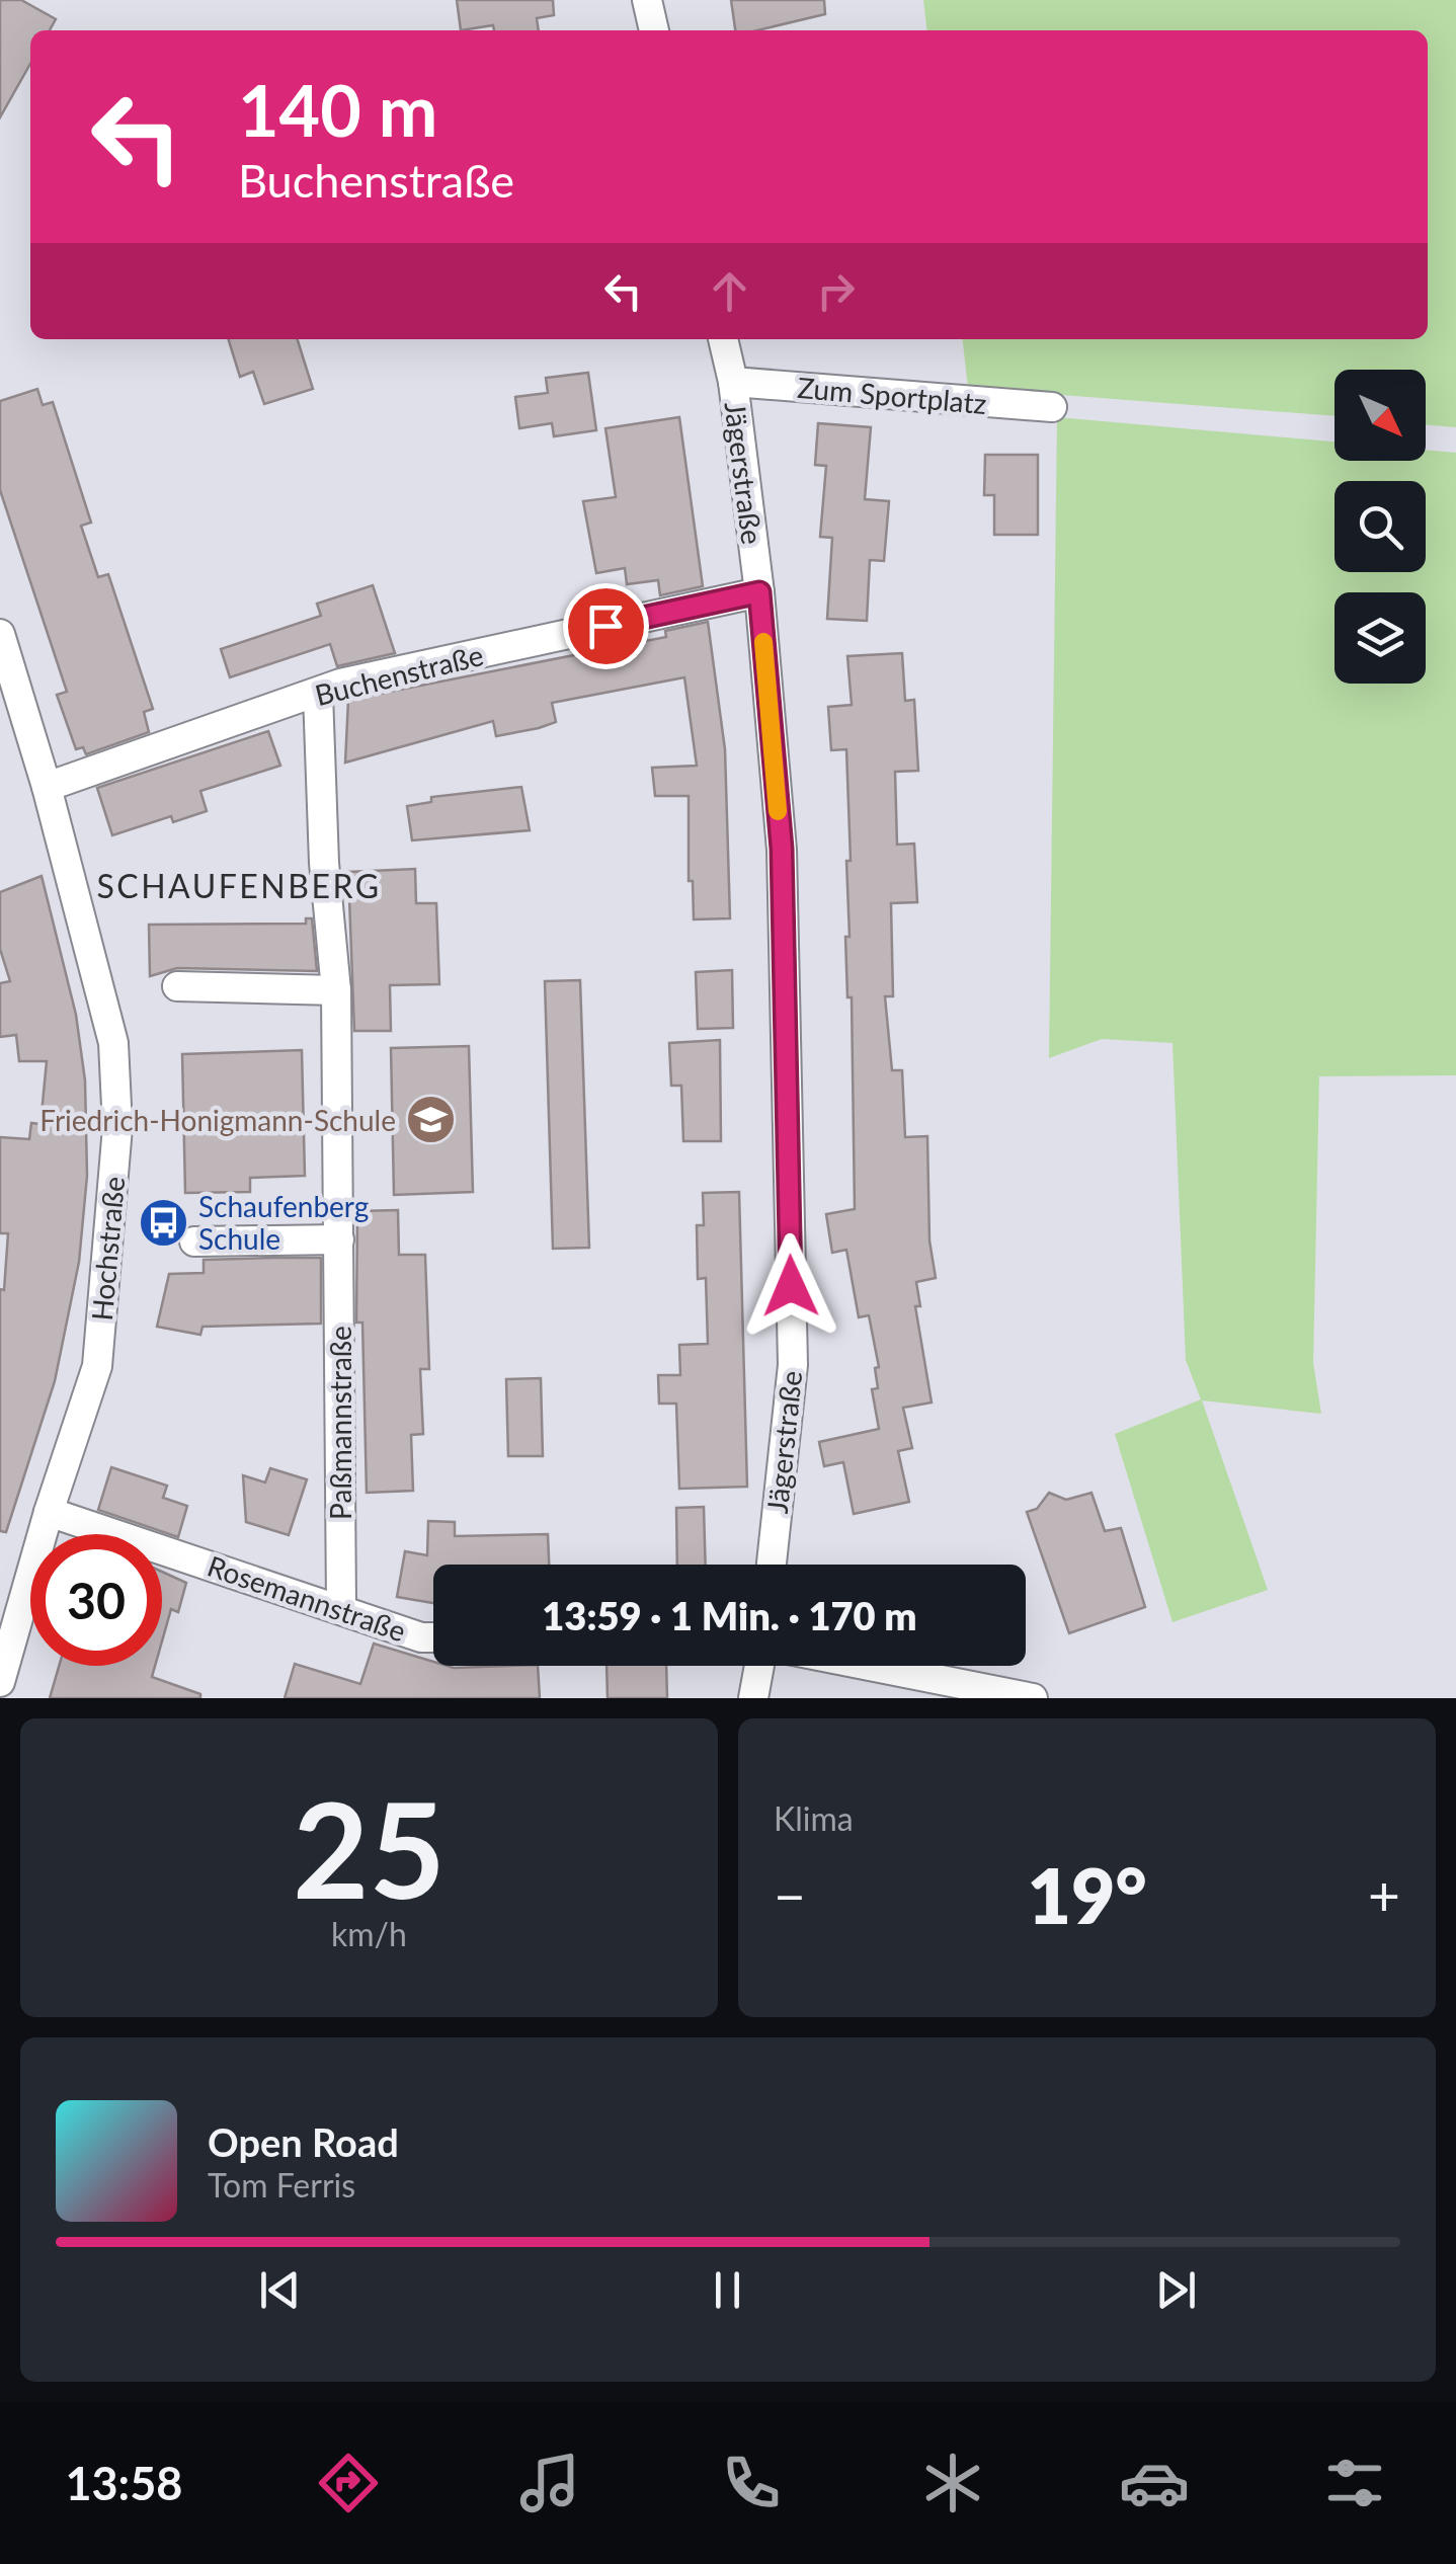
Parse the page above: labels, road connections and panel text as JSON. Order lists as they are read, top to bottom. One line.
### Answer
{"streets":{"street":["Zum Sportplatz","Jägerstraße","Buchenstraße","Hochstraße","Paßmannstraße","Rosemannstraße"]},"crossings":[["Zum Sportplatz","Jägerstraße"],["Jägerstraße","Buchenstraße"],["Buchenstraße","Hochstraße"],["Buchenstraße","Paßmannstraße"],["Hochstraße","Rosemannstraße"],["Paßmannstraße","Rosemannstraße"]],"districts":["SCHAUFENBERG"],"places":{"school or university":["Friedrich-Honigmann-Schule"],"bus stop":["Schaufenberg Schule"]},"north":"bottom right","page":{"turn":["140 m","Buchenstraße"],"limit":"30","trip":"13:59 · 1 Min. · 170 m","tile":[["25","km/h"],"Klima"],"heat":["−","19°","+"],"song":["Open Road","Tom Ferris"],"tabs":"13:58"}}
